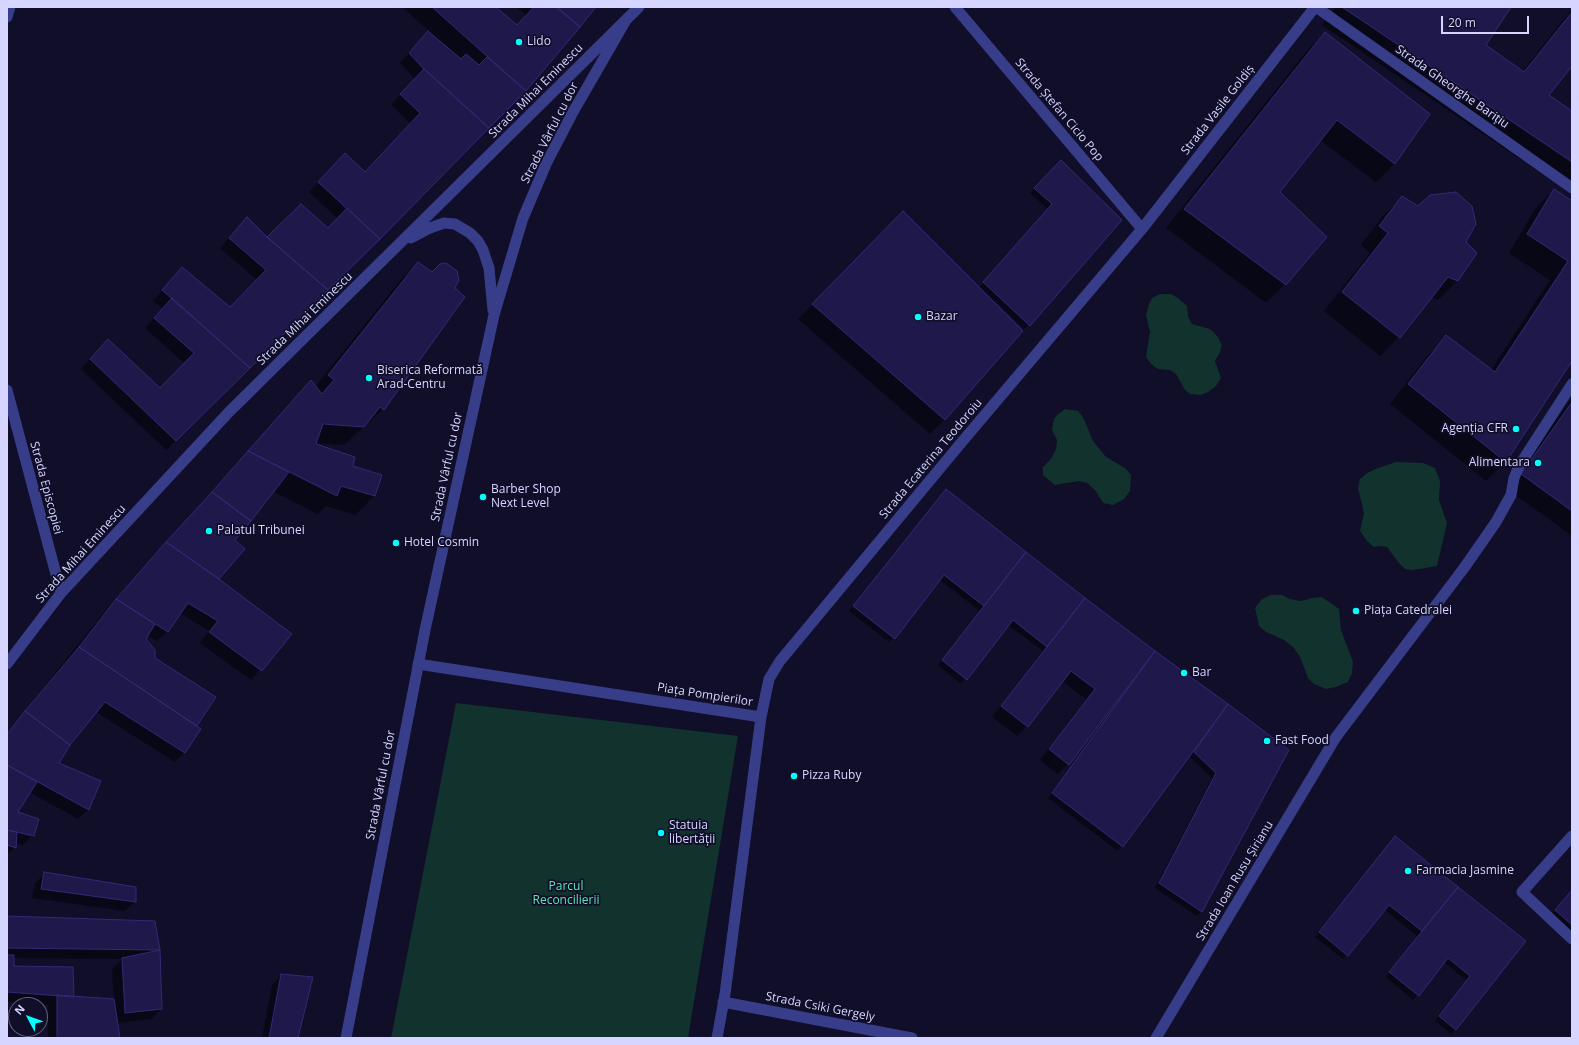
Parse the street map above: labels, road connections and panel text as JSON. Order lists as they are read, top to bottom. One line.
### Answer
{"streets":{"street":["Strada Gheorghe Barițiu","Strada Mihai Eminescu","Strada Ștefan Cicio Pop","Strada Vasile Goldiș","Strada Vârful cu dor","Strada Ecaterina Teodoroiu","Strada Episcopiei","Piața Pompierilor","Strada Ioan Rusu Șirianu","Strada Csiki Gergely"]},"crossings":[["Strada Gheorghe Barițiu","Strada Vasile Goldiș"],["Strada Mihai Eminescu","Strada Vârful cu dor"],["Strada Mihai Eminescu","Strada Episcopiei"],["Strada Ștefan Cicio Pop","Strada Vasile Goldiș"],["Strada Ștefan Cicio Pop","Strada Ecaterina Teodoroiu"],["Strada Vasile Goldiș","Strada Ecaterina Teodoroiu"],["Strada Vârful cu dor","Piața Pompierilor"],["Strada Ecaterina Teodoroiu","Piața Pompierilor"],["Piața Pompierilor","Strada Csiki Gergely"]],"parks":["Parcul Reconcilierii"],"places":["Lido","Bazar","Biserica Reformată Arad-Centru","Agenția CFR","Alimentara","Barber Shop Next Level","Palatul Tribunei","Hotel Cosmin","Piața Catedralei","Bar","Fast Food","Pizza Ruby","Statuia libertății","Farmacia Jasmine"],"scale_bar":"20 m","north":"top left"}
